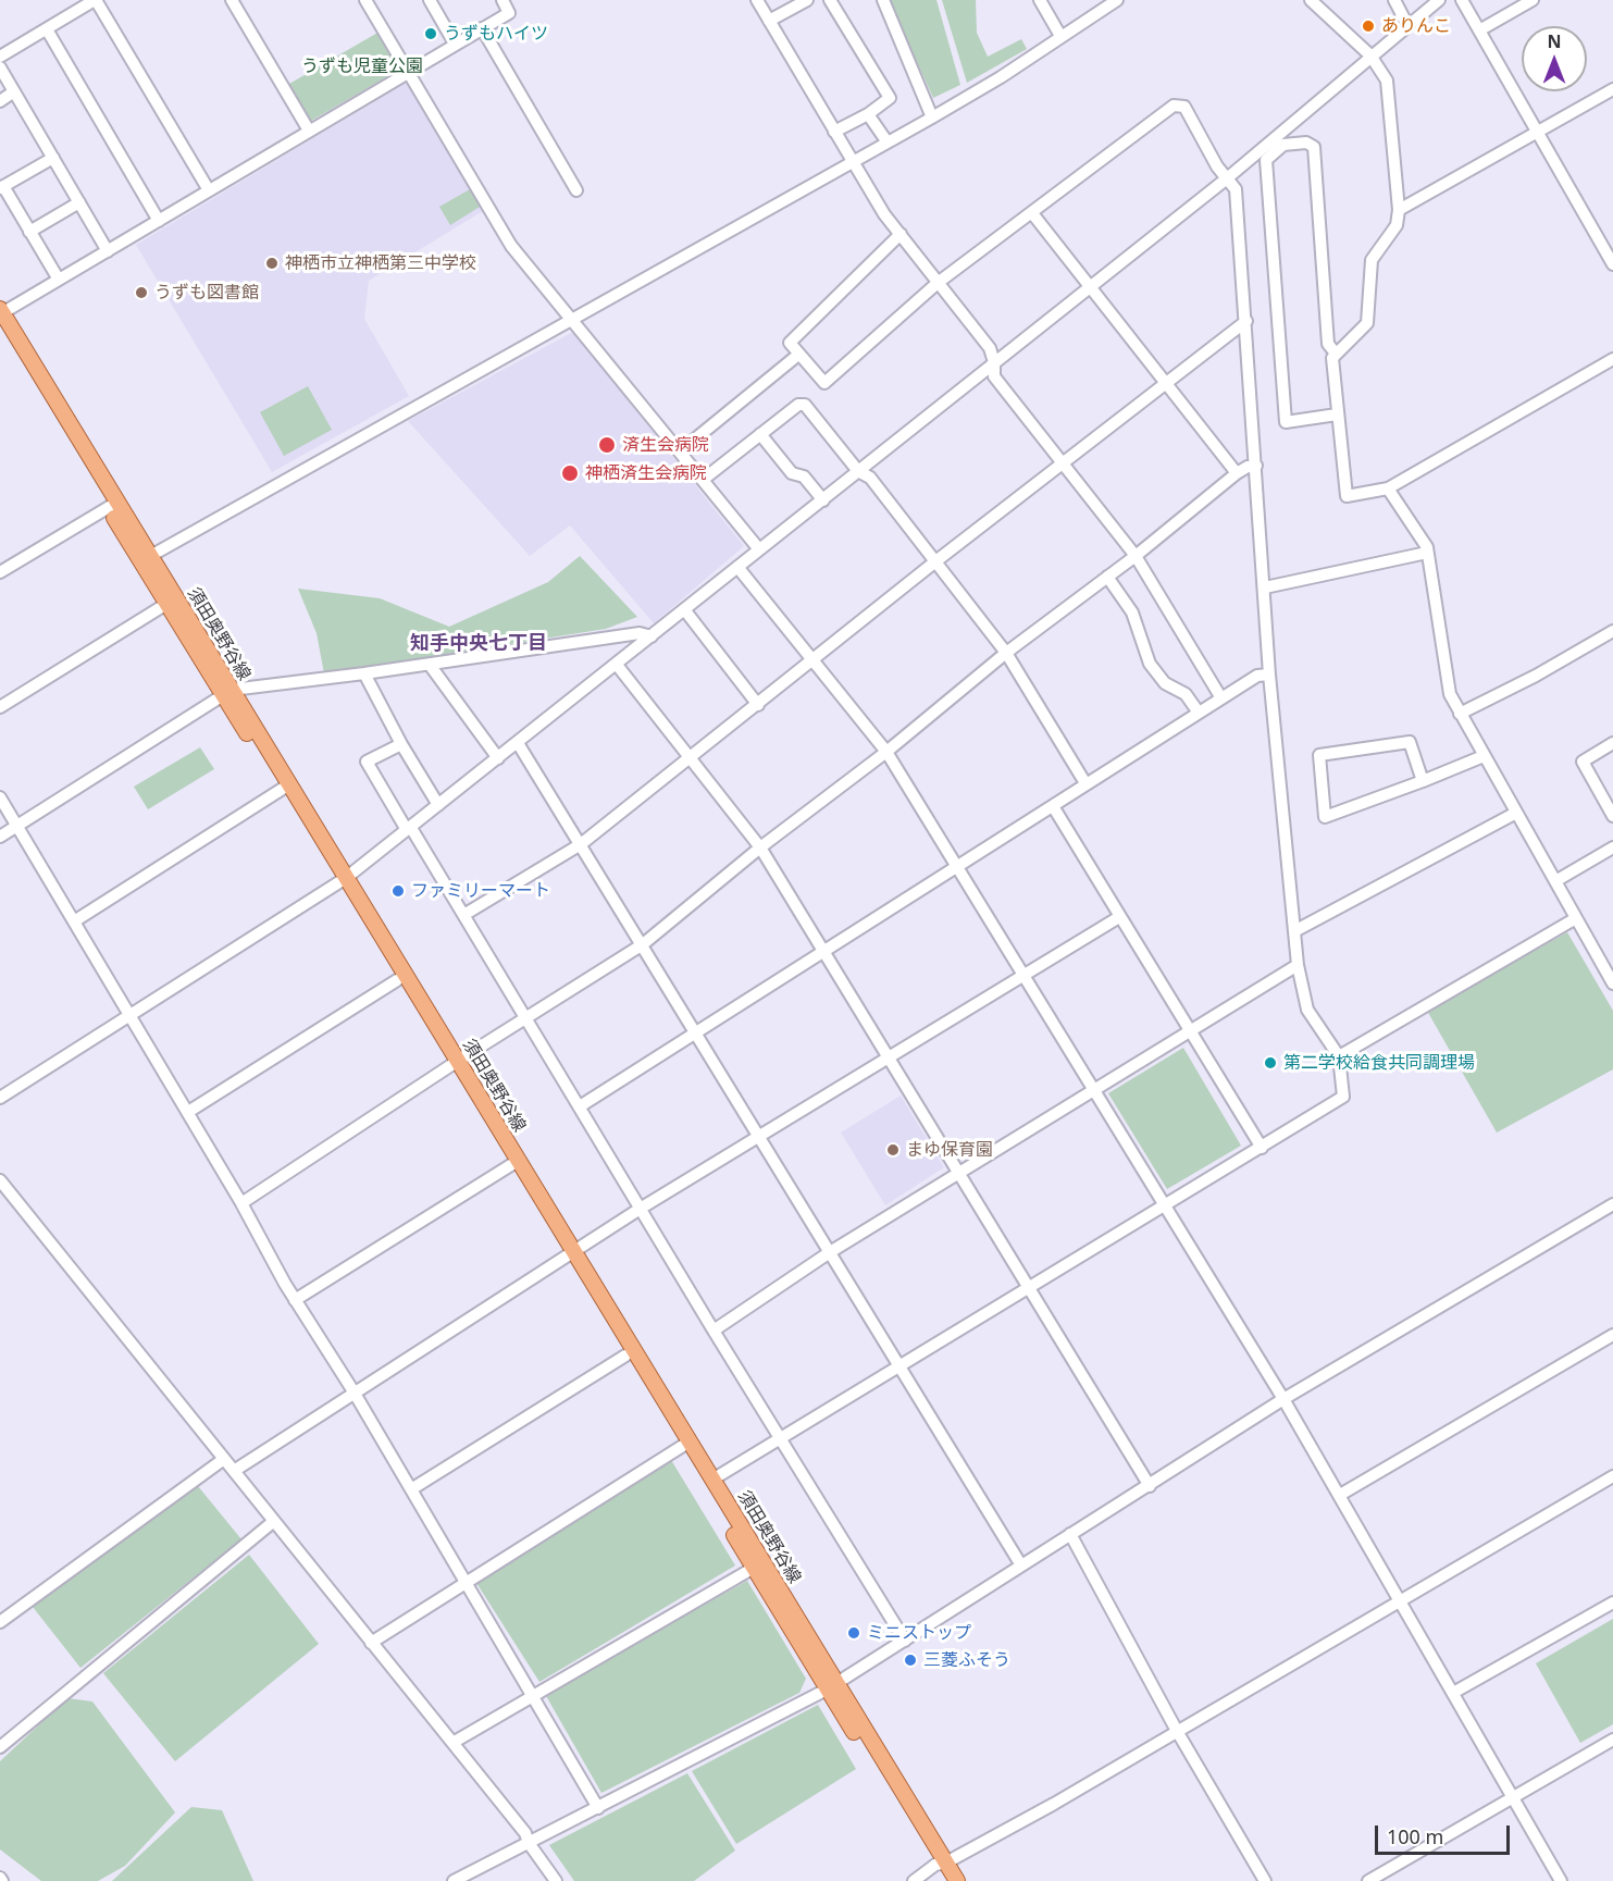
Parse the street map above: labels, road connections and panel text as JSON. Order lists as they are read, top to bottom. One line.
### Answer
{"streets":{"main road":["須田奥野谷線"]},"districts":["知手中央七丁目"],"parks":["うずも児童公園"],"places":["ありんこ","うずもハイツ","神栖市立神栖第三中学校","うずも図書館","済生会病院","神栖済生会病院","ファミリーマート","第二学校給食共同調理場","まゆ保育園","ミニストップ","三菱ふそう"],"scale_bar":"100 m","north":"top"}
